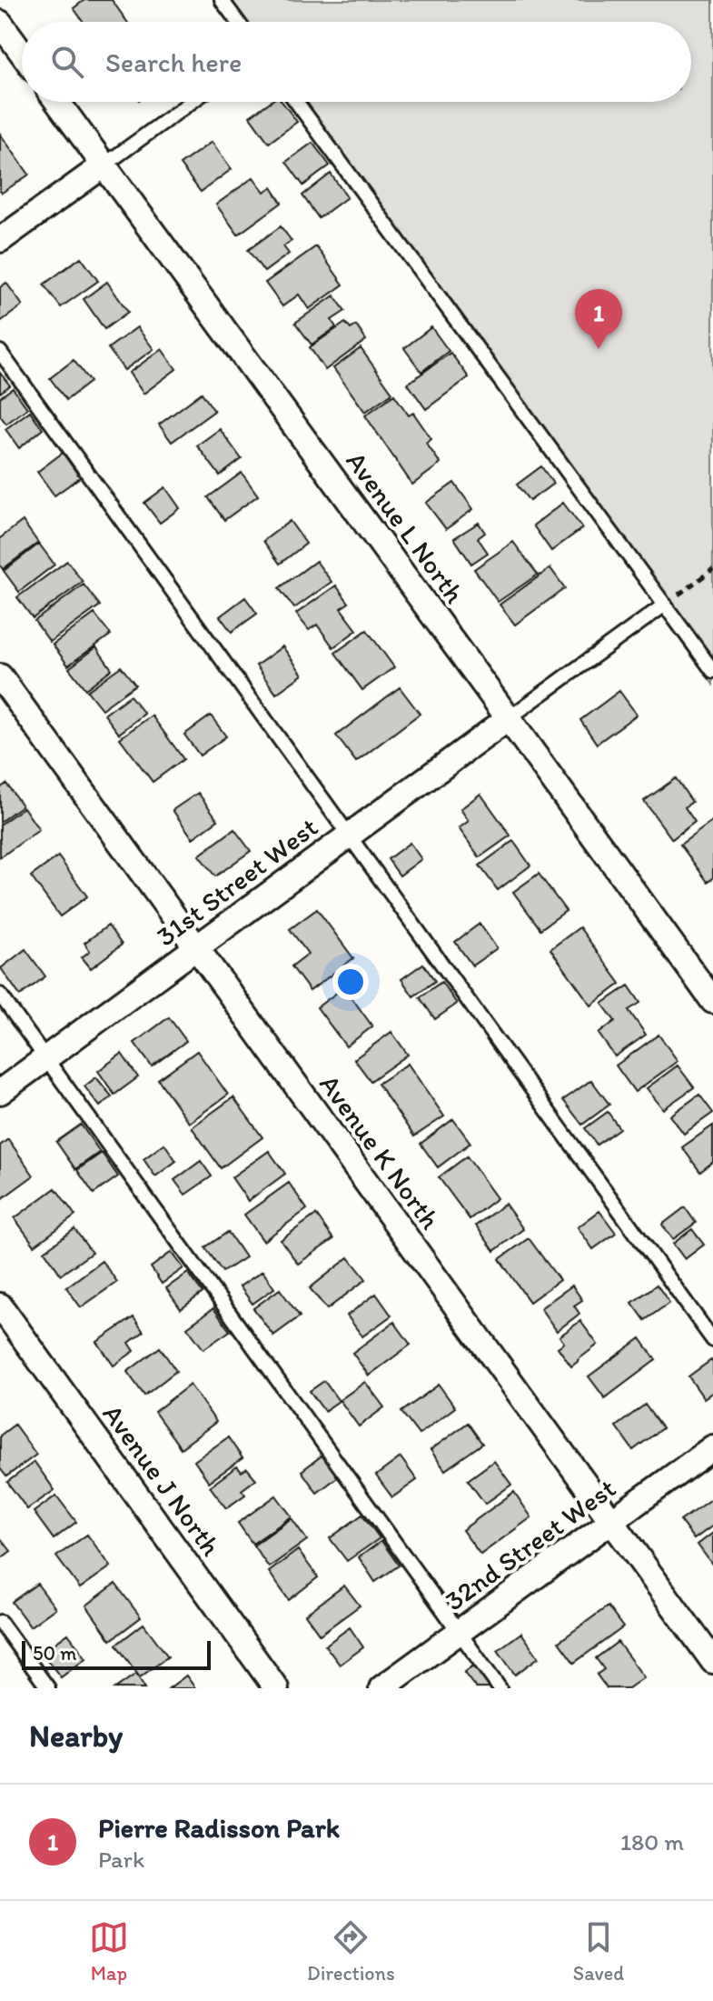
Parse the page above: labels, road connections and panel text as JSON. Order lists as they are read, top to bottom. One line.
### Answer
{"streets":{"street":["Avenue L North","31st Street West","Avenue K North","Avenue J North","32nd Street West"]},"crossings":[["Avenue L North","31st Street West"],["31st Street West","Avenue K North"],["Avenue K North","32nd Street West"]],"scale_bar":"50 m","page":{"search":"Search here","pins":"1","scale":"50 m","heading":"Nearby","list":[{"mark":"1","name":"Pierre Radisson Park","note":"Park","value":"180 m"}],"nav":["Map","Directions","Saved"]}}
